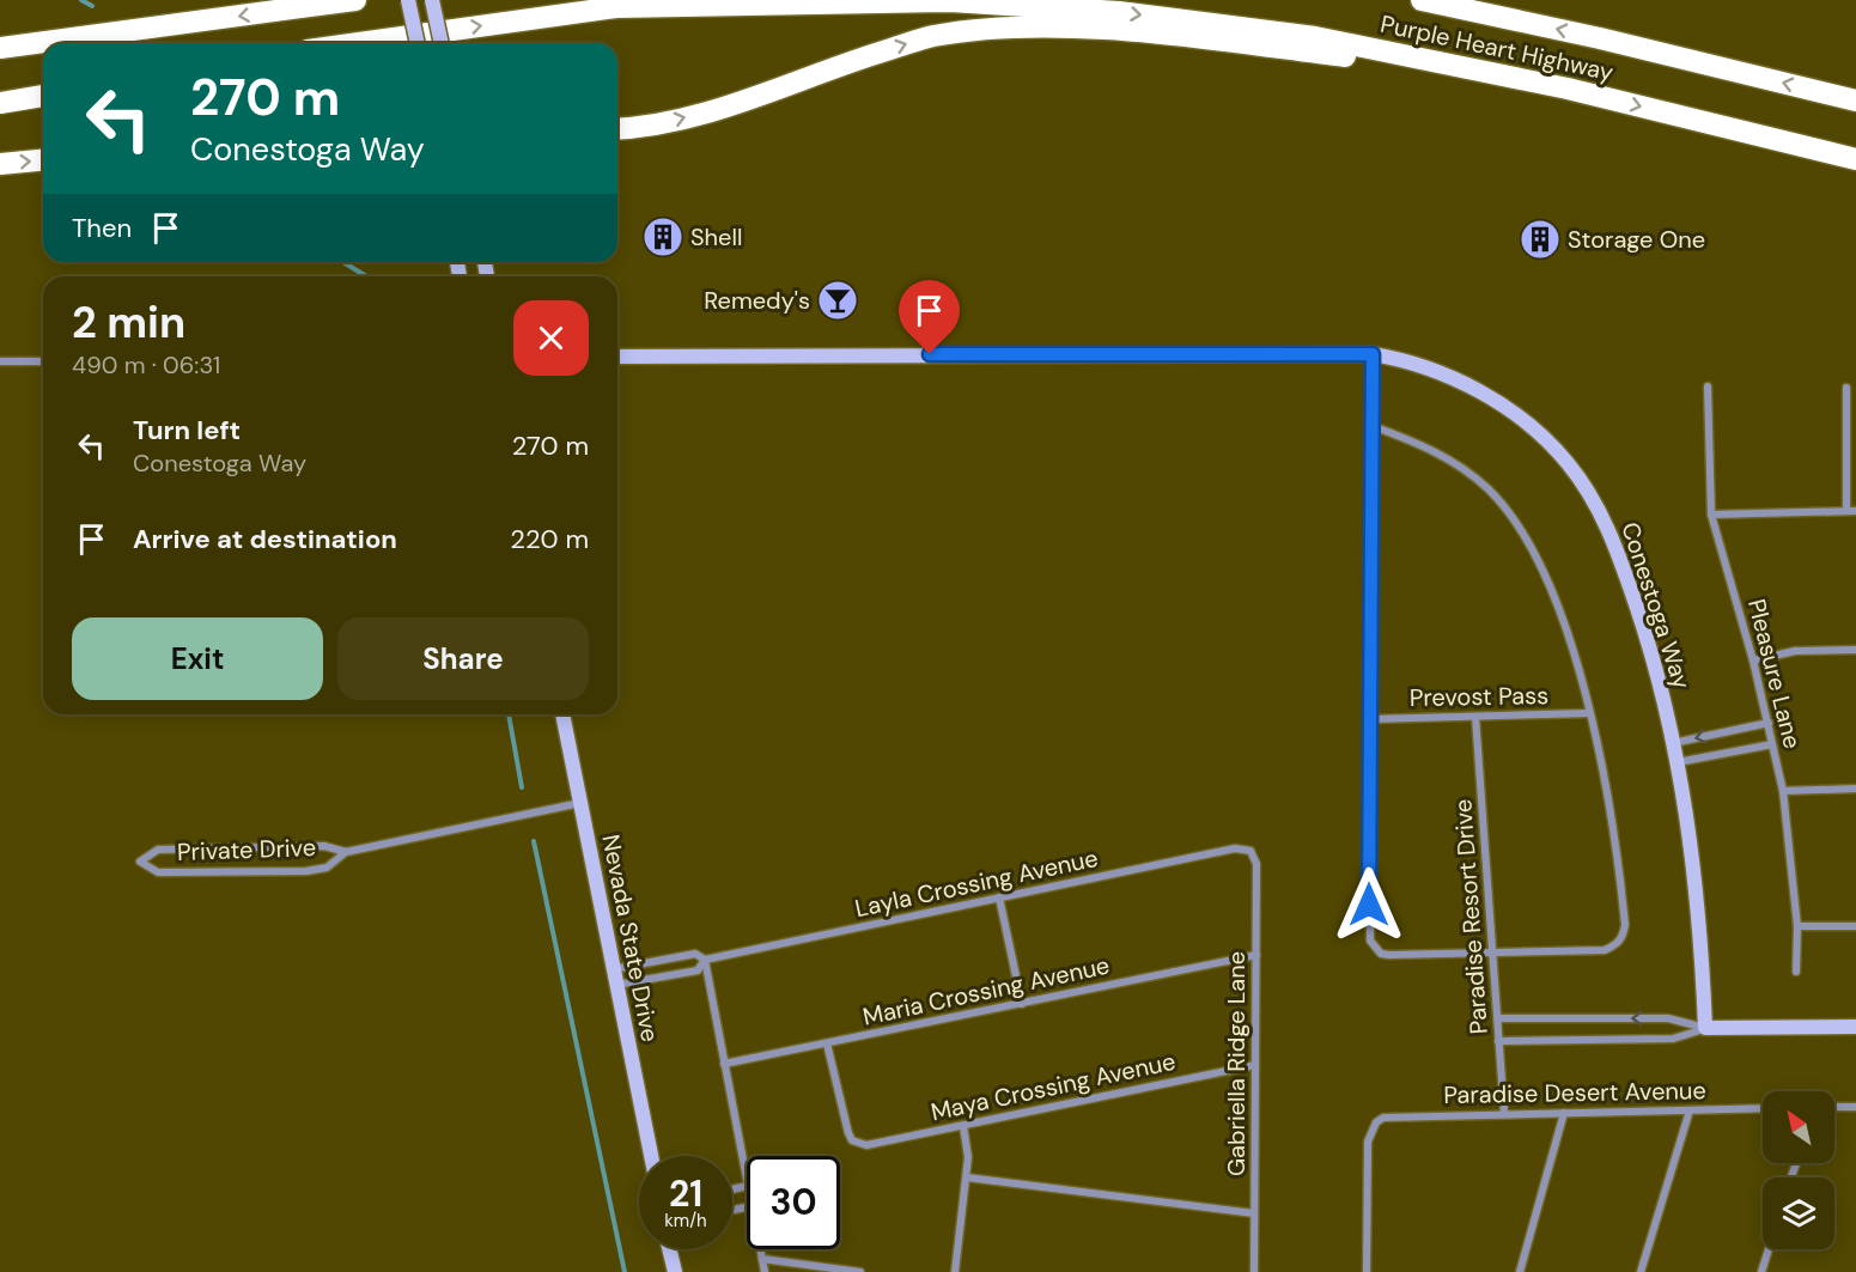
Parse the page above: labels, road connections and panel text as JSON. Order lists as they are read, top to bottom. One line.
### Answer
{"streets":{"highway":["Purple Heart Highway"],"street":["Conestoga Way","Pleasure Lane","Prevost Pass","Private Drive","Layla Crossing Avenue","Paradise Resort Drive","Nevada State Drive","Maria Crossing Avenue","Gabriella Ridge Lane","Maya Crossing Avenue","Paradise Desert Avenue"]},"crossings":[["Prevost Pass","Paradise Resort Drive"],["Private Drive","Nevada State Drive"],["Layla Crossing Avenue","Nevada State Drive"],["Layla Crossing Avenue","Gabriella Ridge Lane"],["Paradise Resort Drive","Paradise Desert Avenue"],["Maria Crossing Avenue","Gabriella Ridge Lane"],["Maria Crossing Avenue","Maya Crossing Avenue"],["Gabriella Ridge Lane","Maya Crossing Avenue"]],"places":{"building":["Shell","Storage One"],"bar":["Remedy's"]},"north":"top left","page":{"turn":["270 m","Conestoga Way"],"then":"Then","heading":["2 min","490 m · 06:31"],"list":[{"name":"Turn left","note":"Conestoga Way","value":"270 m"},{"name":"Arrive at destination","value":"220 m"}],"buttons":["Exit","Share"],"speed":"21 km/h","limit":"30"}}
